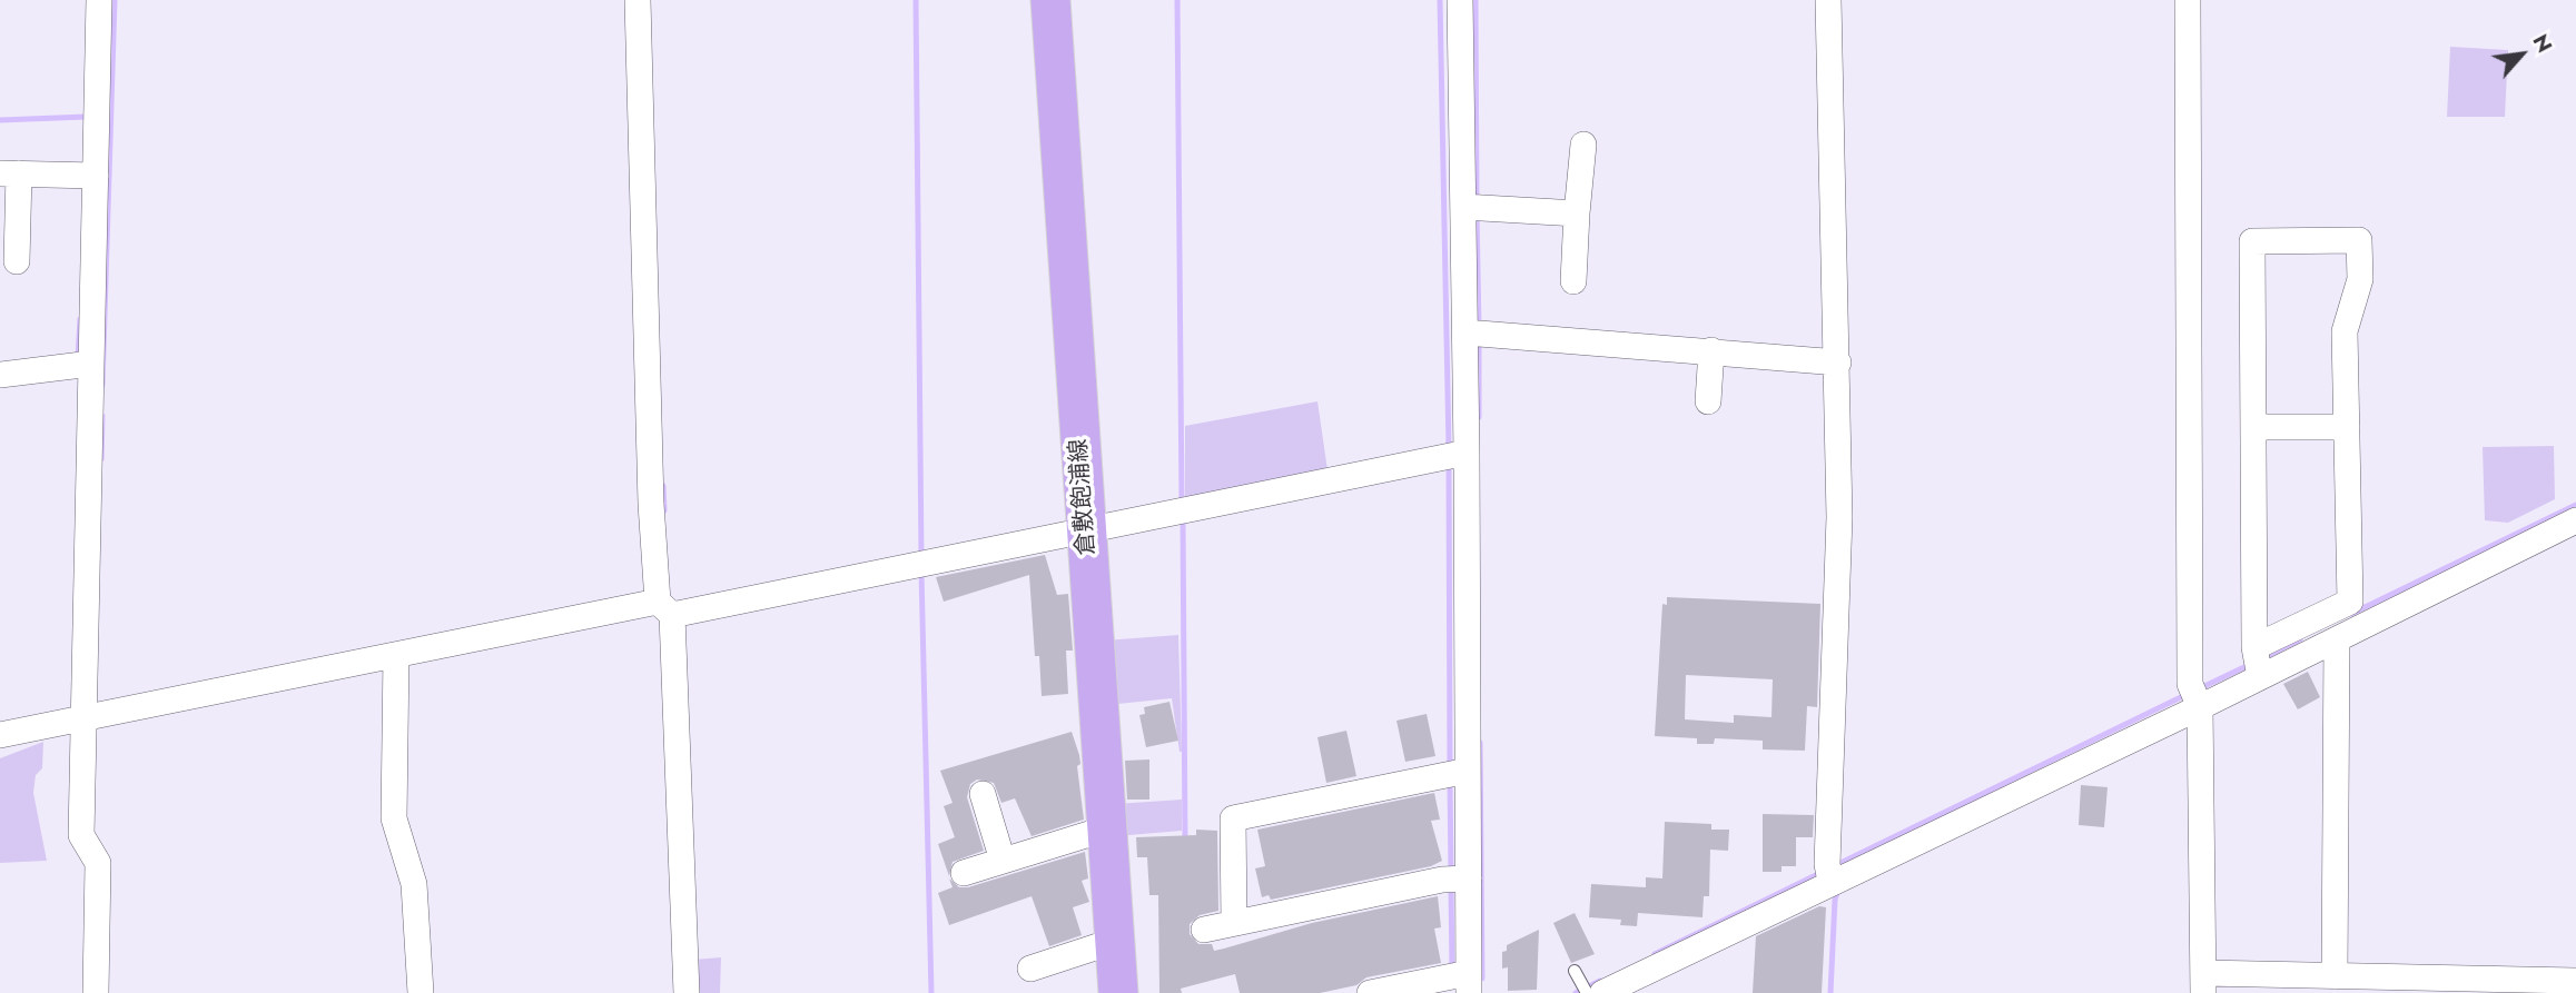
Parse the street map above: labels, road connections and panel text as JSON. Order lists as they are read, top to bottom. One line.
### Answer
{"streets":{"main road":["倉敷飽浦線"]},"north":"top right"}
